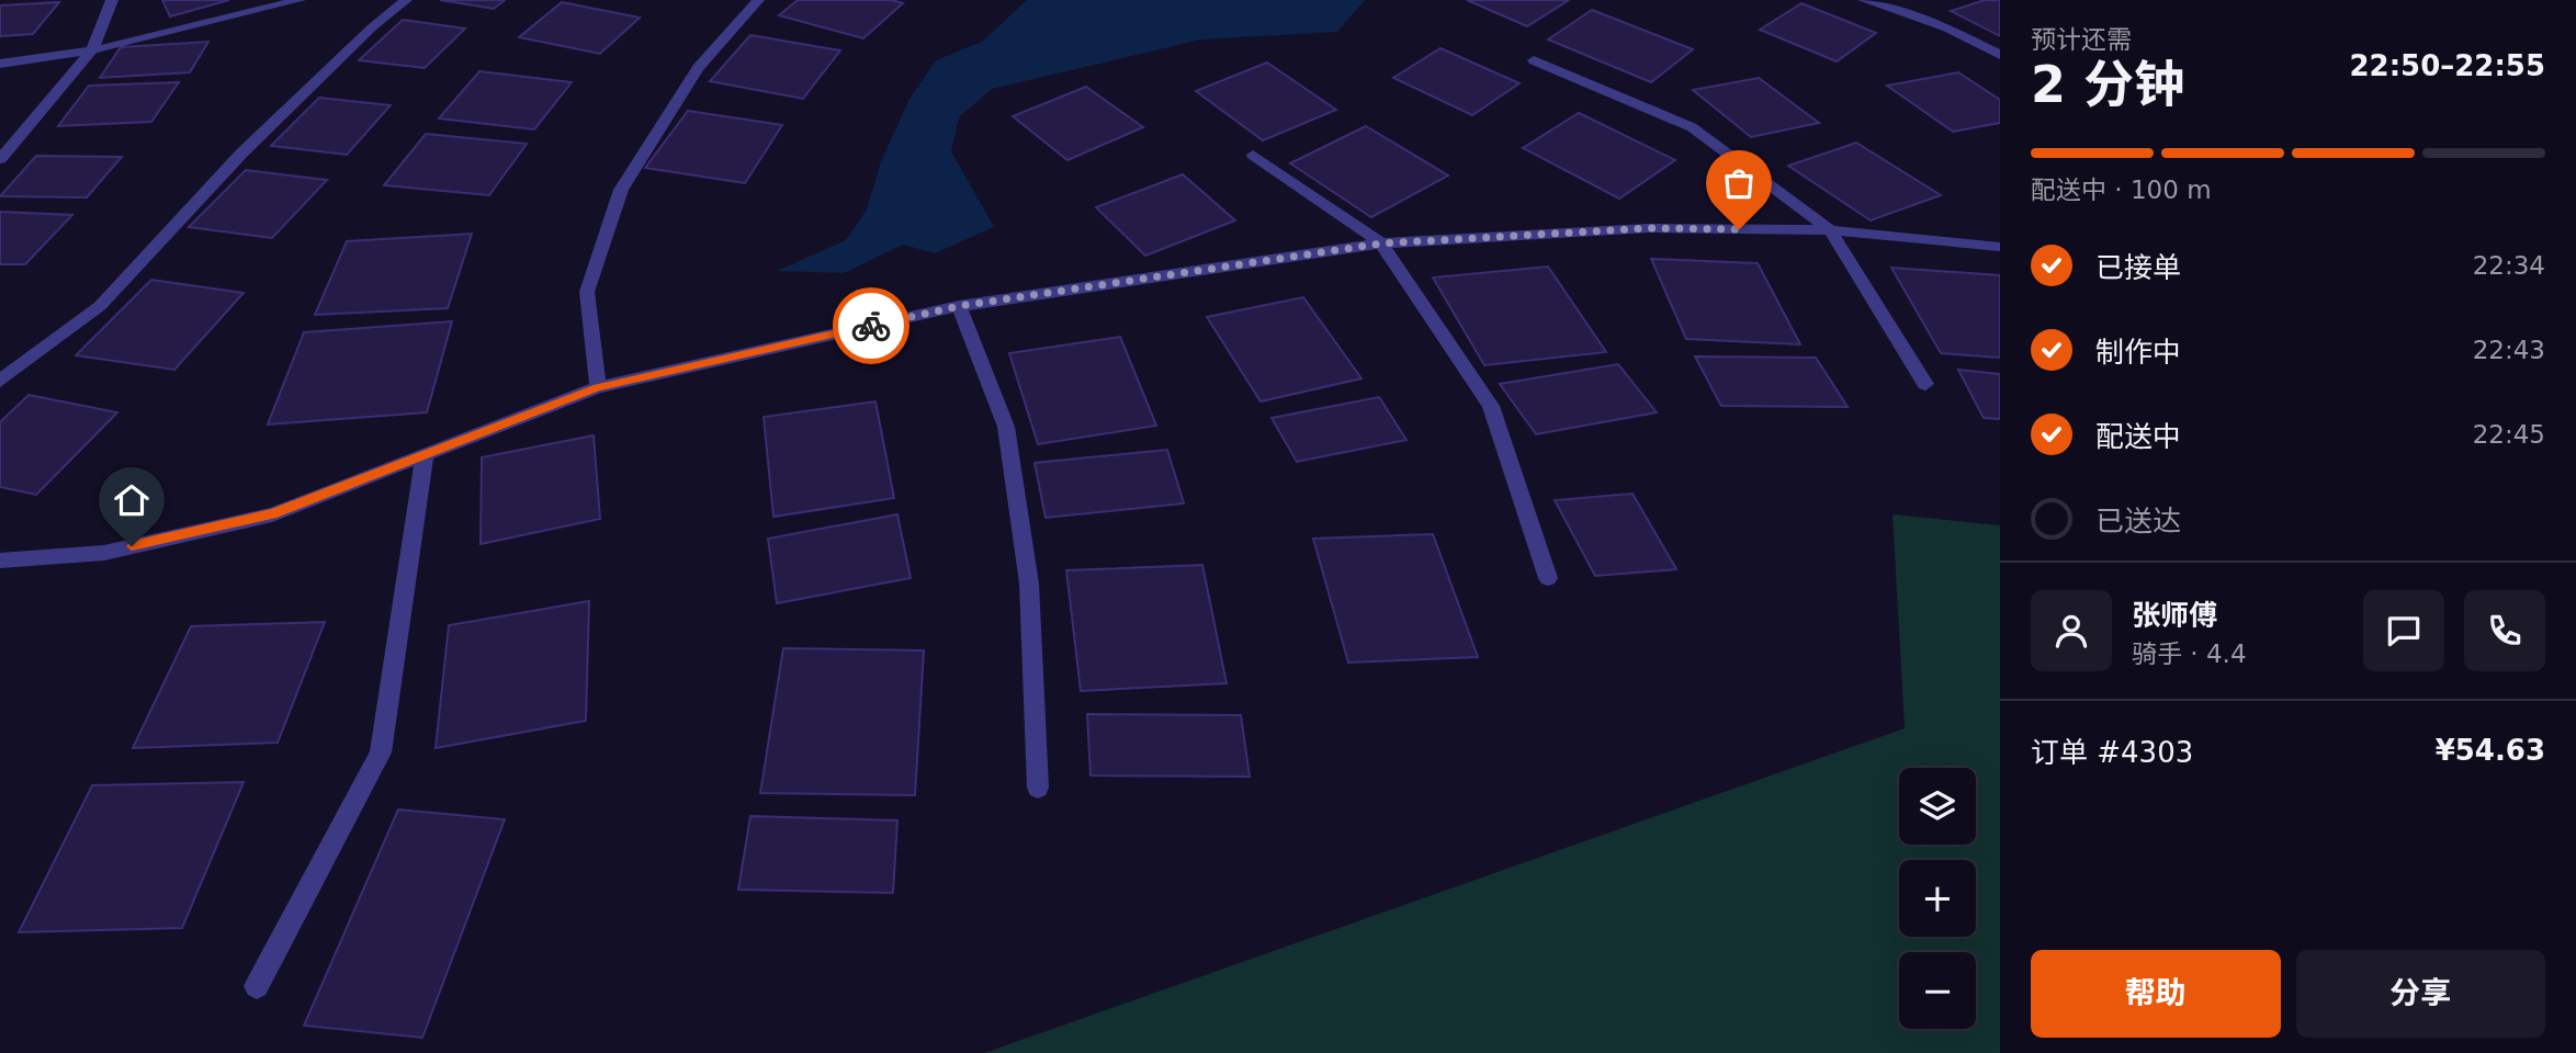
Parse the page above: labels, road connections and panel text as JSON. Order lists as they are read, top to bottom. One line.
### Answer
{"page":{"heading":["2 分钟","预计还需","22:50–22:55"],"panel":["张师傅","骑手 · 4.4","订单 #4303","¥54.63"],"bar":"配送中 · 100 m","list":[["已接单","22:34"],["制作中","22:43"],["配送中","22:45"],"已送达"],"map_buttons":["+","−"],"buttons":["帮助","分享"]}}
